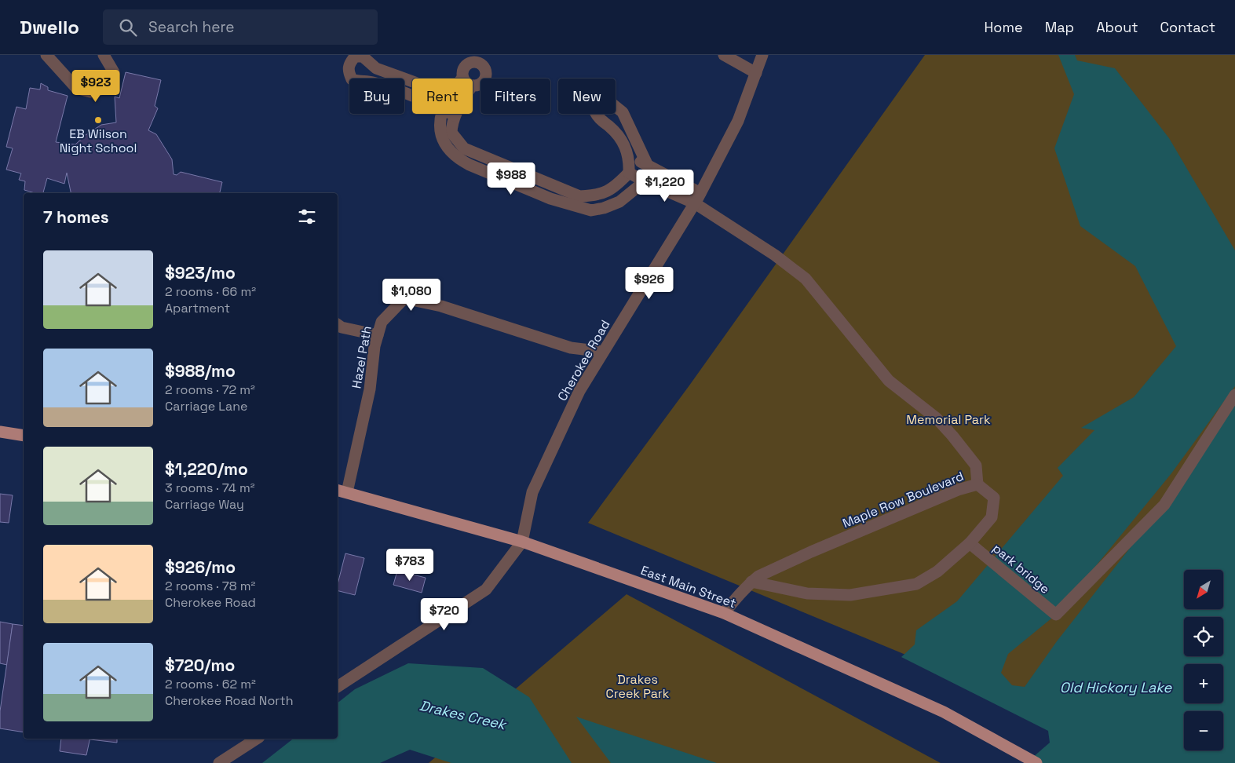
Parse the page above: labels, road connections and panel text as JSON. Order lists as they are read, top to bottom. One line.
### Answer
{"streets":{"main road":["East Main Street"],"street":["Hazel Path","Cherokee Road","Maple Row Boulevard","park bridge"]},"crossings":[["Hazel Path","Cherokee Road"],["Hazel Path","East Main Street"],["Cherokee Road","East Main Street"],["Maple Row Boulevard","park bridge"],["Maple Row Boulevard","East Main Street"]],"water":["Old Hickory Lake","Drakes Creek"],"parks":["Memorial Park","Drakes Creek Park"],"places":["EB Wilson Night School"],"north":"bottom left","page":{"header":"Dwello","search":"Search here","nav":["Home","Map","About","Contact"],"price":["$923","$988","$1,220","$926","$1,080","$783","$720"],"chip":["Buy","Rent","Filters","New"],"heading":"7 homes","list":[{"name":"$923/mo","note":"2 rooms · 66 m² · Apartment"},{"name":"$988/mo","note":"2 rooms · 72 m² · Carriage Lane"},{"name":"$1,220/mo","note":"3 rooms · 74 m² · Carriage Way"},{"name":"$926/mo","note":"2 rooms · 78 m² · Cherokee Road"},{"name":"$720/mo","note":"2 rooms · 62 m² · Cherokee Road North"}],"map_buttons":["+","−"]}}
